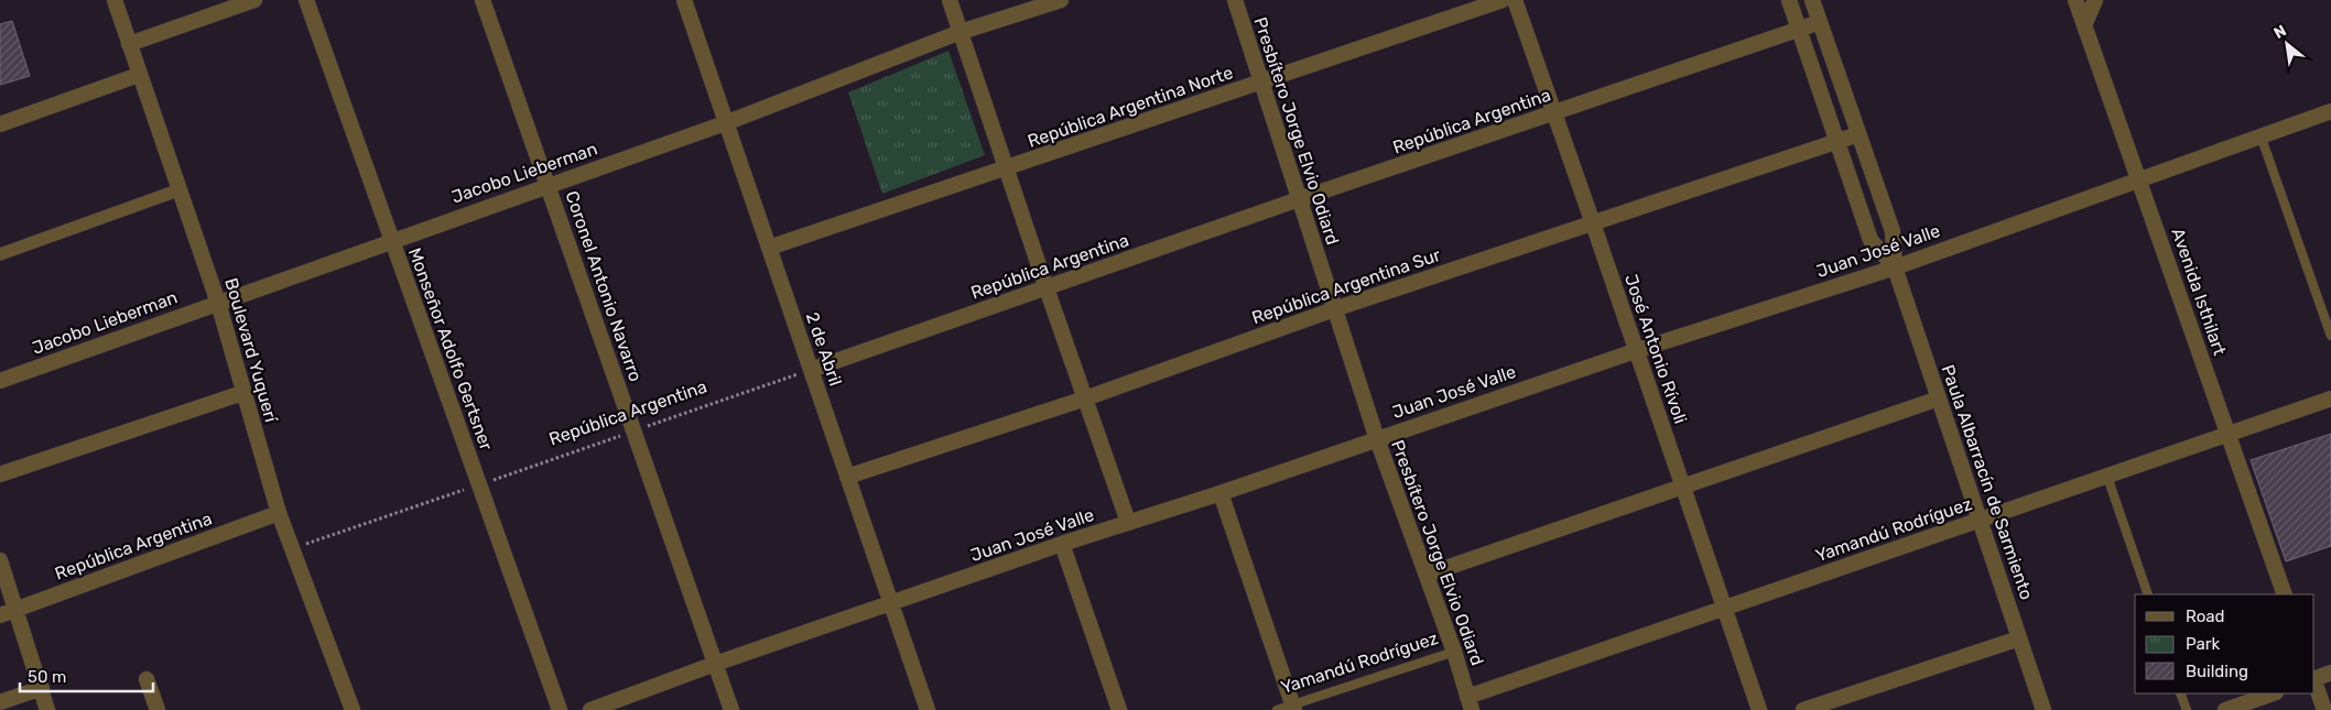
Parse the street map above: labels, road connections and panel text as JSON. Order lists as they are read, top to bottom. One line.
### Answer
{"streets":{"street":["República Argentina Norte","República Argentina","Presbítero Jorge Elvio Odiard","Jacobo Lieberman","Juan José Valle","Coronel Antonio Navarro","República Argentina Sur","Avenida Isthilart","Monseñor Adolfo Gertsner","2 de Abril","José Antonio Rívoli","Boulevard Yuquerí","Paula Albarracín de Sarmiento","Yamandú Rodríguez"]},"crossings":[["República Argentina Norte","Presbítero Jorge Elvio Odiard"],["República Argentina Norte","2 de Abril"],["República Argentina","Presbítero Jorge Elvio Odiard"],["República Argentina","Coronel Antonio Navarro"],["República Argentina","Monseñor Adolfo Gertsner"],["República Argentina","2 de Abril"],["República Argentina","José Antonio Rívoli"],["República Argentina","Boulevard Yuquerí"],["República Argentina","Paula Albarracín de Sarmiento"],["Presbítero Jorge Elvio Odiard","Juan José Valle"],["Presbítero Jorge Elvio Odiard","República Argentina Sur"],["Presbítero Jorge Elvio Odiard","Yamandú Rodríguez"],["Jacobo Lieberman","Coronel Antonio Navarro"],["Jacobo Lieberman","Monseñor Adolfo Gertsner"],["Jacobo Lieberman","2 de Abril"],["Jacobo Lieberman","Boulevard Yuquerí"],["Juan José Valle","Coronel Antonio Navarro"],["Juan José Valle","Avenida Isthilart"],["Juan José Valle","2 de Abril"],["Juan José Valle","José Antonio Rívoli"],["Juan José Valle","Paula Albarracín de Sarmiento"],["República Argentina Sur","2 de Abril"],["República Argentina Sur","José Antonio Rívoli"],["República Argentina Sur","Paula Albarracín de Sarmiento"],["Avenida Isthilart","Yamandú Rodríguez"],["José Antonio Rívoli","Yamandú Rodríguez"],["Paula Albarracín de Sarmiento","Yamandú Rodríguez"]],"legend":["Road","Park","Building"],"scale_bar":"50 m","north":"top left"}
